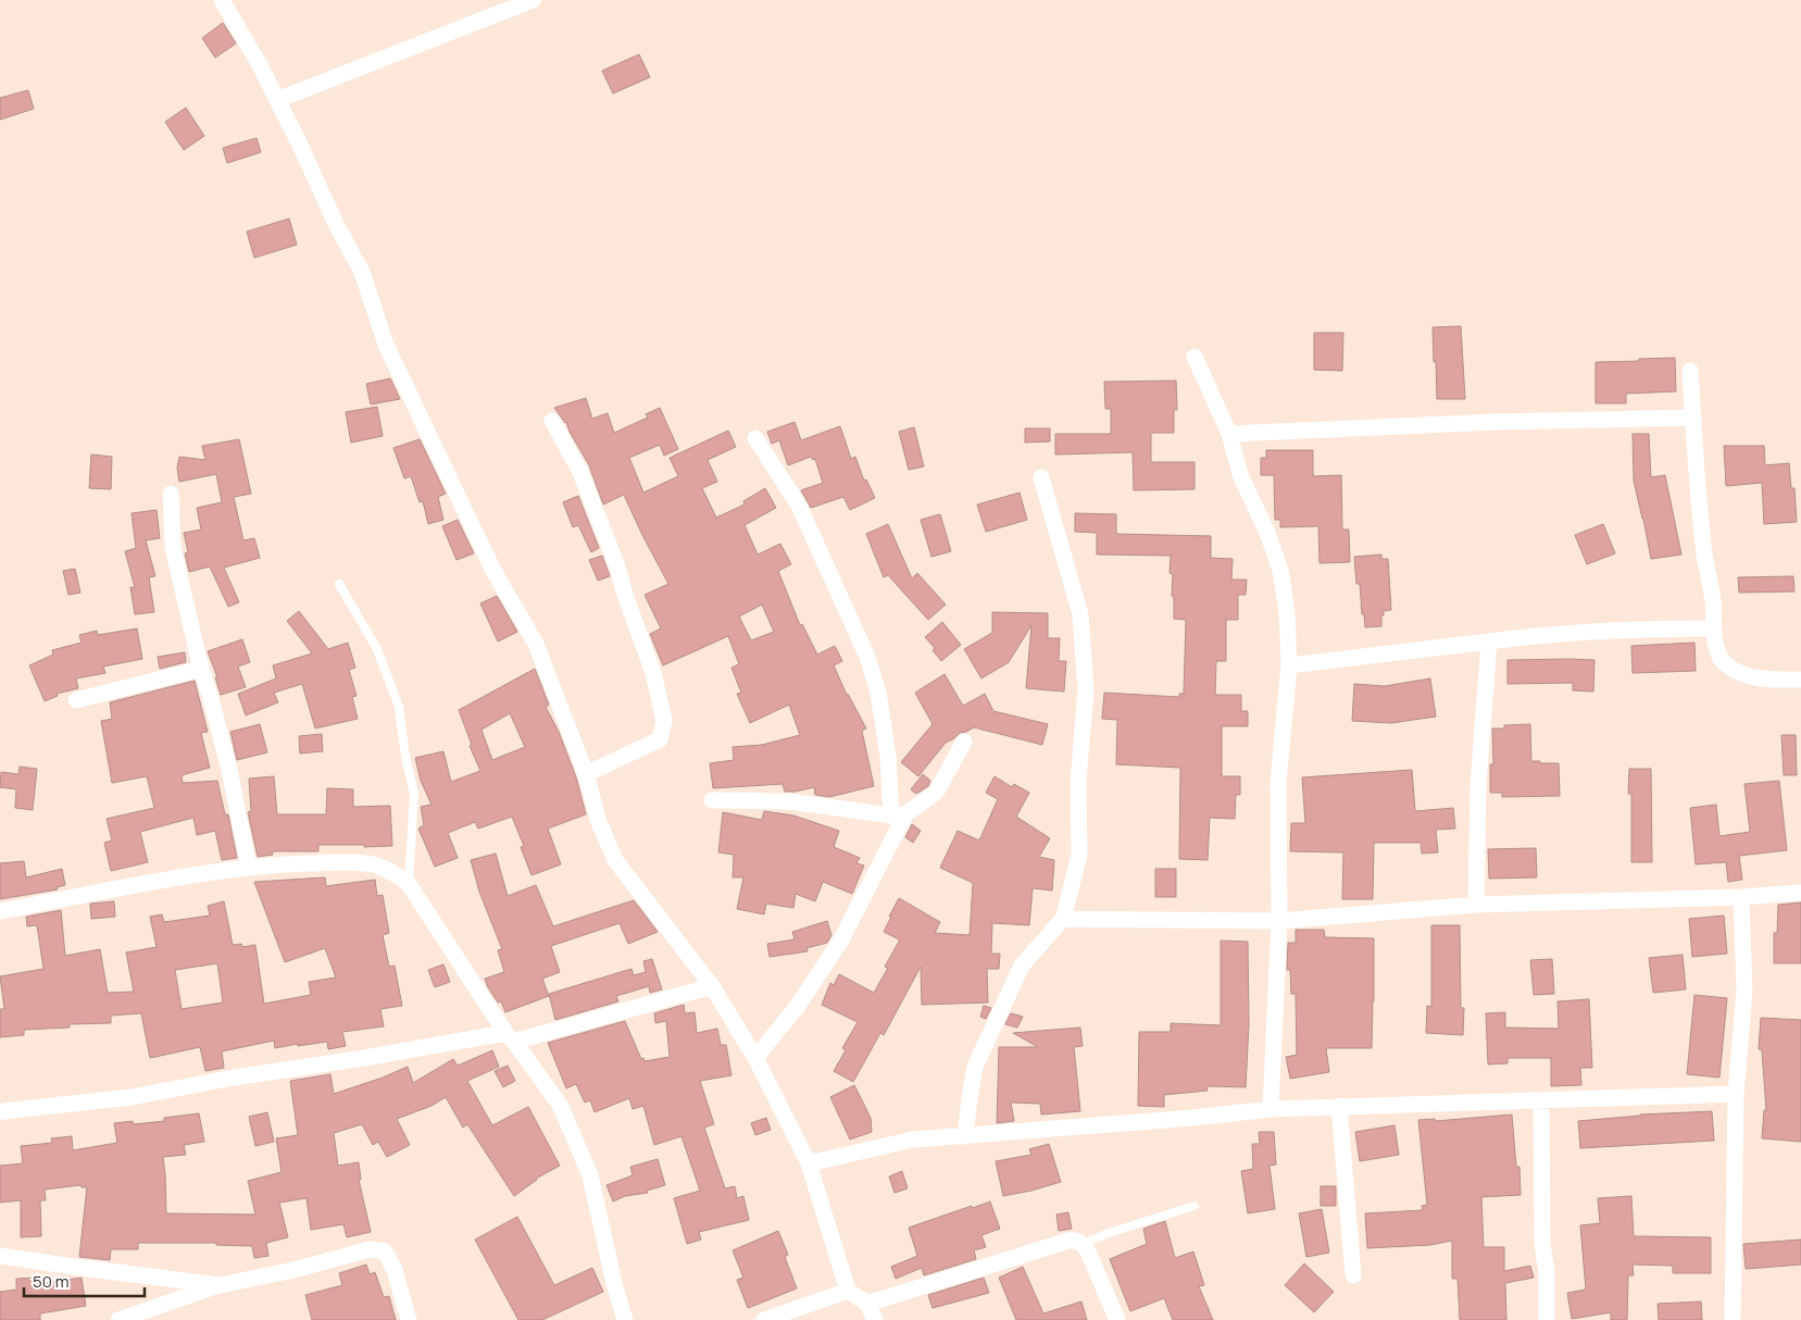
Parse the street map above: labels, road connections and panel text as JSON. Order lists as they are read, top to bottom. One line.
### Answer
{"scale_bar":"50 m"}
